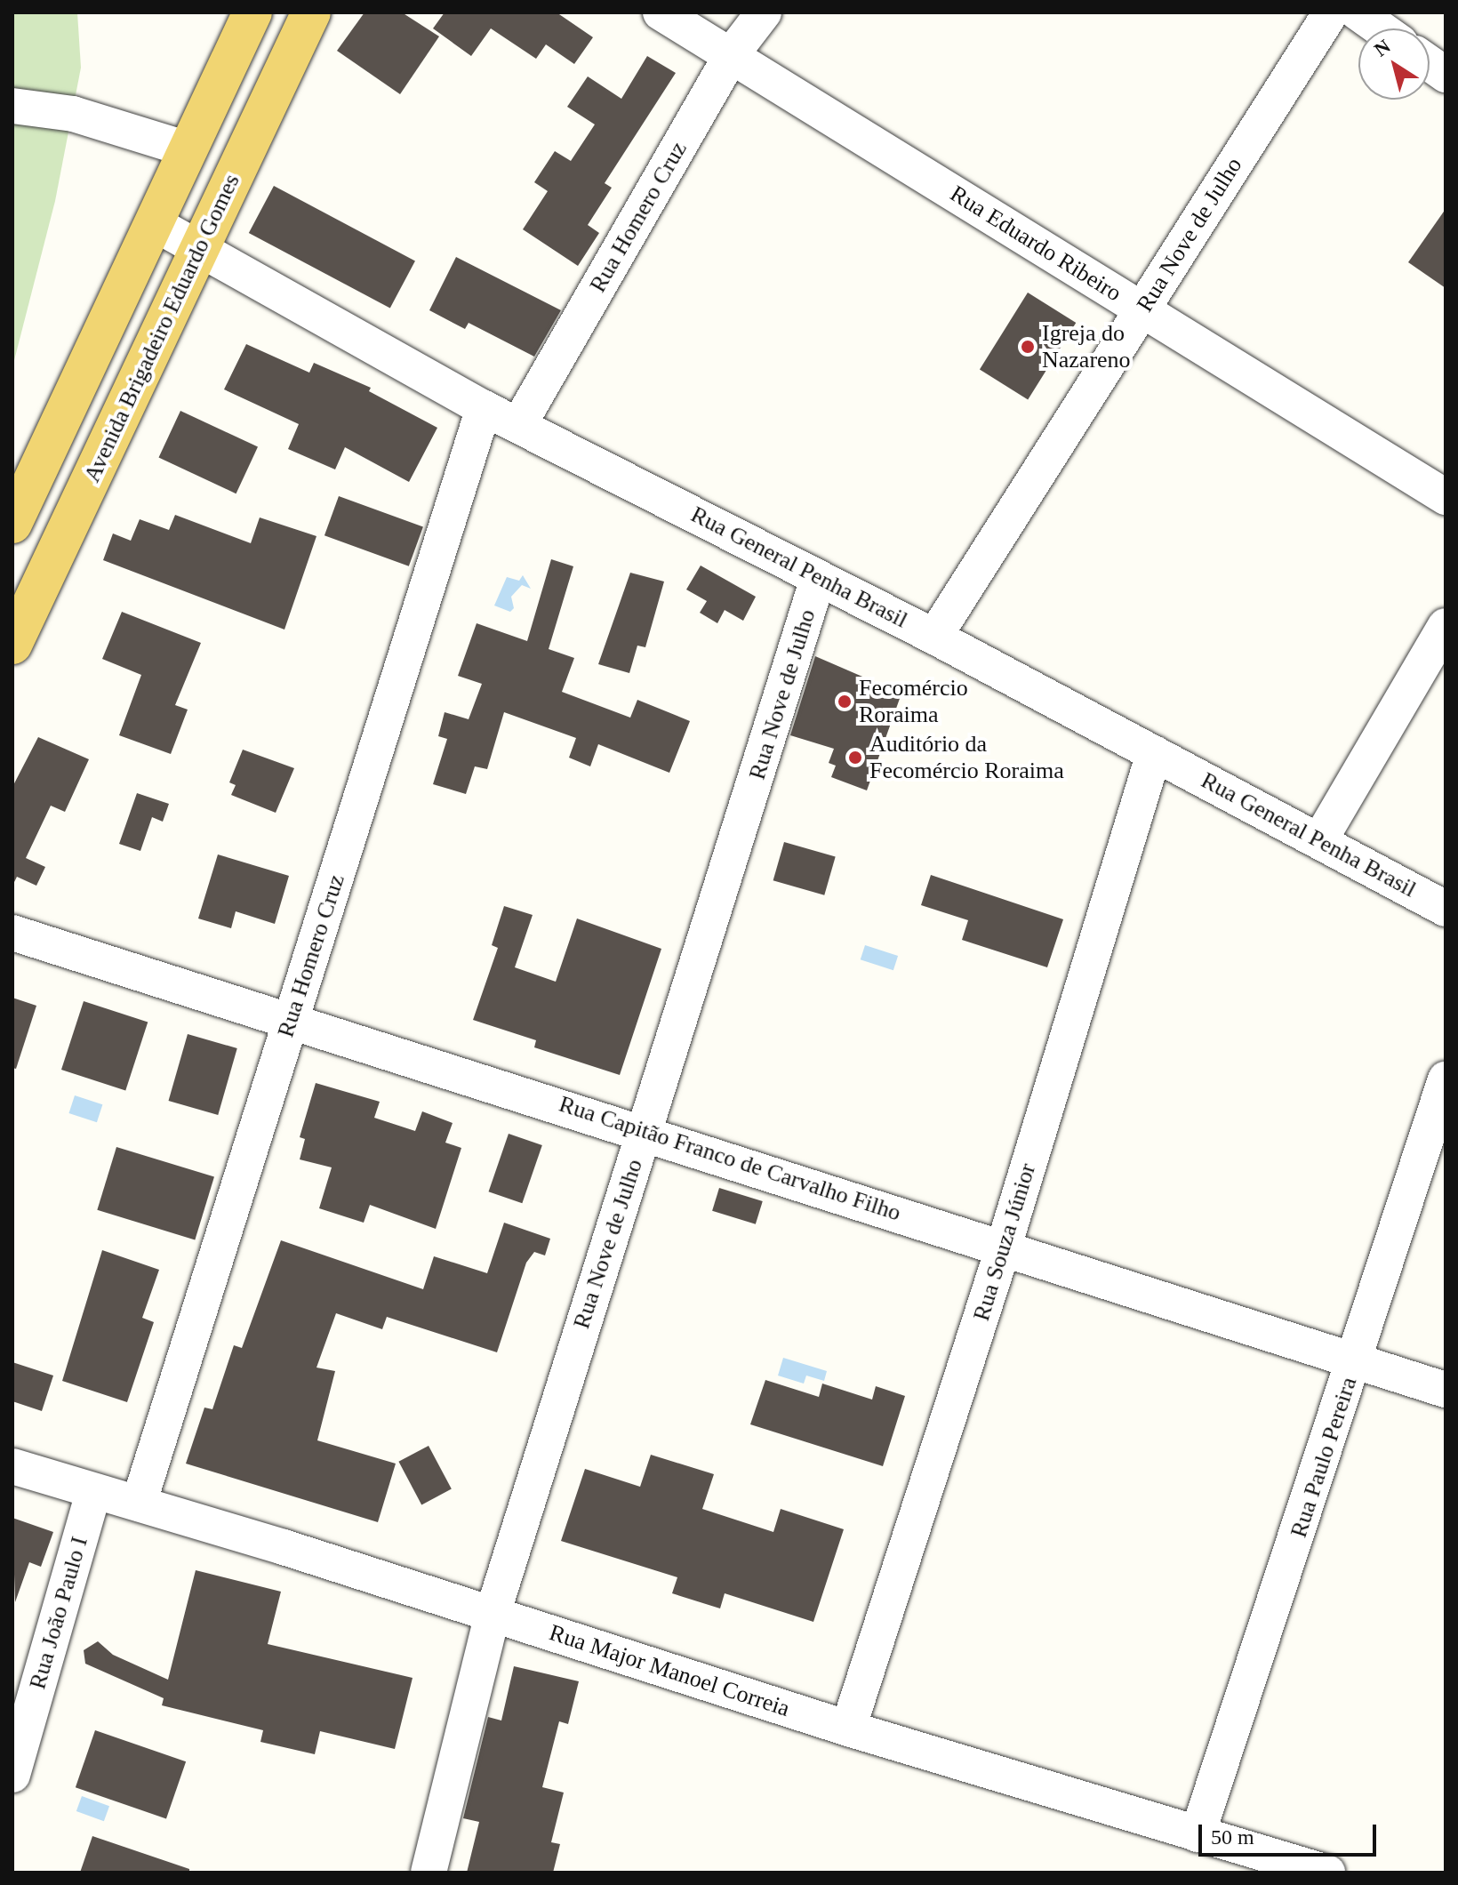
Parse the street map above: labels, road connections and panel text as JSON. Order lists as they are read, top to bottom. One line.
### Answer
{"streets":{"main road":["Avenida Brigadeiro Eduardo Gomes"],"street":["Rua Homero Cruz","Rua Nove de Julho","Rua Eduardo Ribeiro","Rua General Penha Brasil","Rua Capitão Franco de Carvalho Filho","Rua Souza Júnior","Rua Paulo Pereira","Rua João Paulo I","Rua Major Manoel Correia"]},"crossings":[["Rua Homero Cruz","Rua Eduardo Ribeiro"],["Rua Homero Cruz","Rua General Penha Brasil"],["Rua Homero Cruz","Rua Capitão Franco de Carvalho Filho"],["Rua Homero Cruz","Rua Major Manoel Correia"],["Rua Nove de Julho","Rua Eduardo Ribeiro"],["Rua Nove de Julho","Rua General Penha Brasil"],["Rua Nove de Julho","Rua Capitão Franco de Carvalho Filho"],["Rua Nove de Julho","Rua Major Manoel Correia"],["Avenida Brigadeiro Eduardo Gomes","Rua General Penha Brasil"],["Rua General Penha Brasil","Rua Souza Júnior"],["Rua Capitão Franco de Carvalho Filho","Rua Souza Júnior"],["Rua Capitão Franco de Carvalho Filho","Rua Paulo Pereira"],["Rua Souza Júnior","Rua Major Manoel Correia"],["Rua Paulo Pereira","Rua Major Manoel Correia"],["Rua João Paulo I","Rua Major Manoel Correia"]],"places":["Igreja do Nazareno","Fecomércio Roraima","Auditório da Fecomércio Roraima"],"scale_bar":"50 m","north":"top left"}
